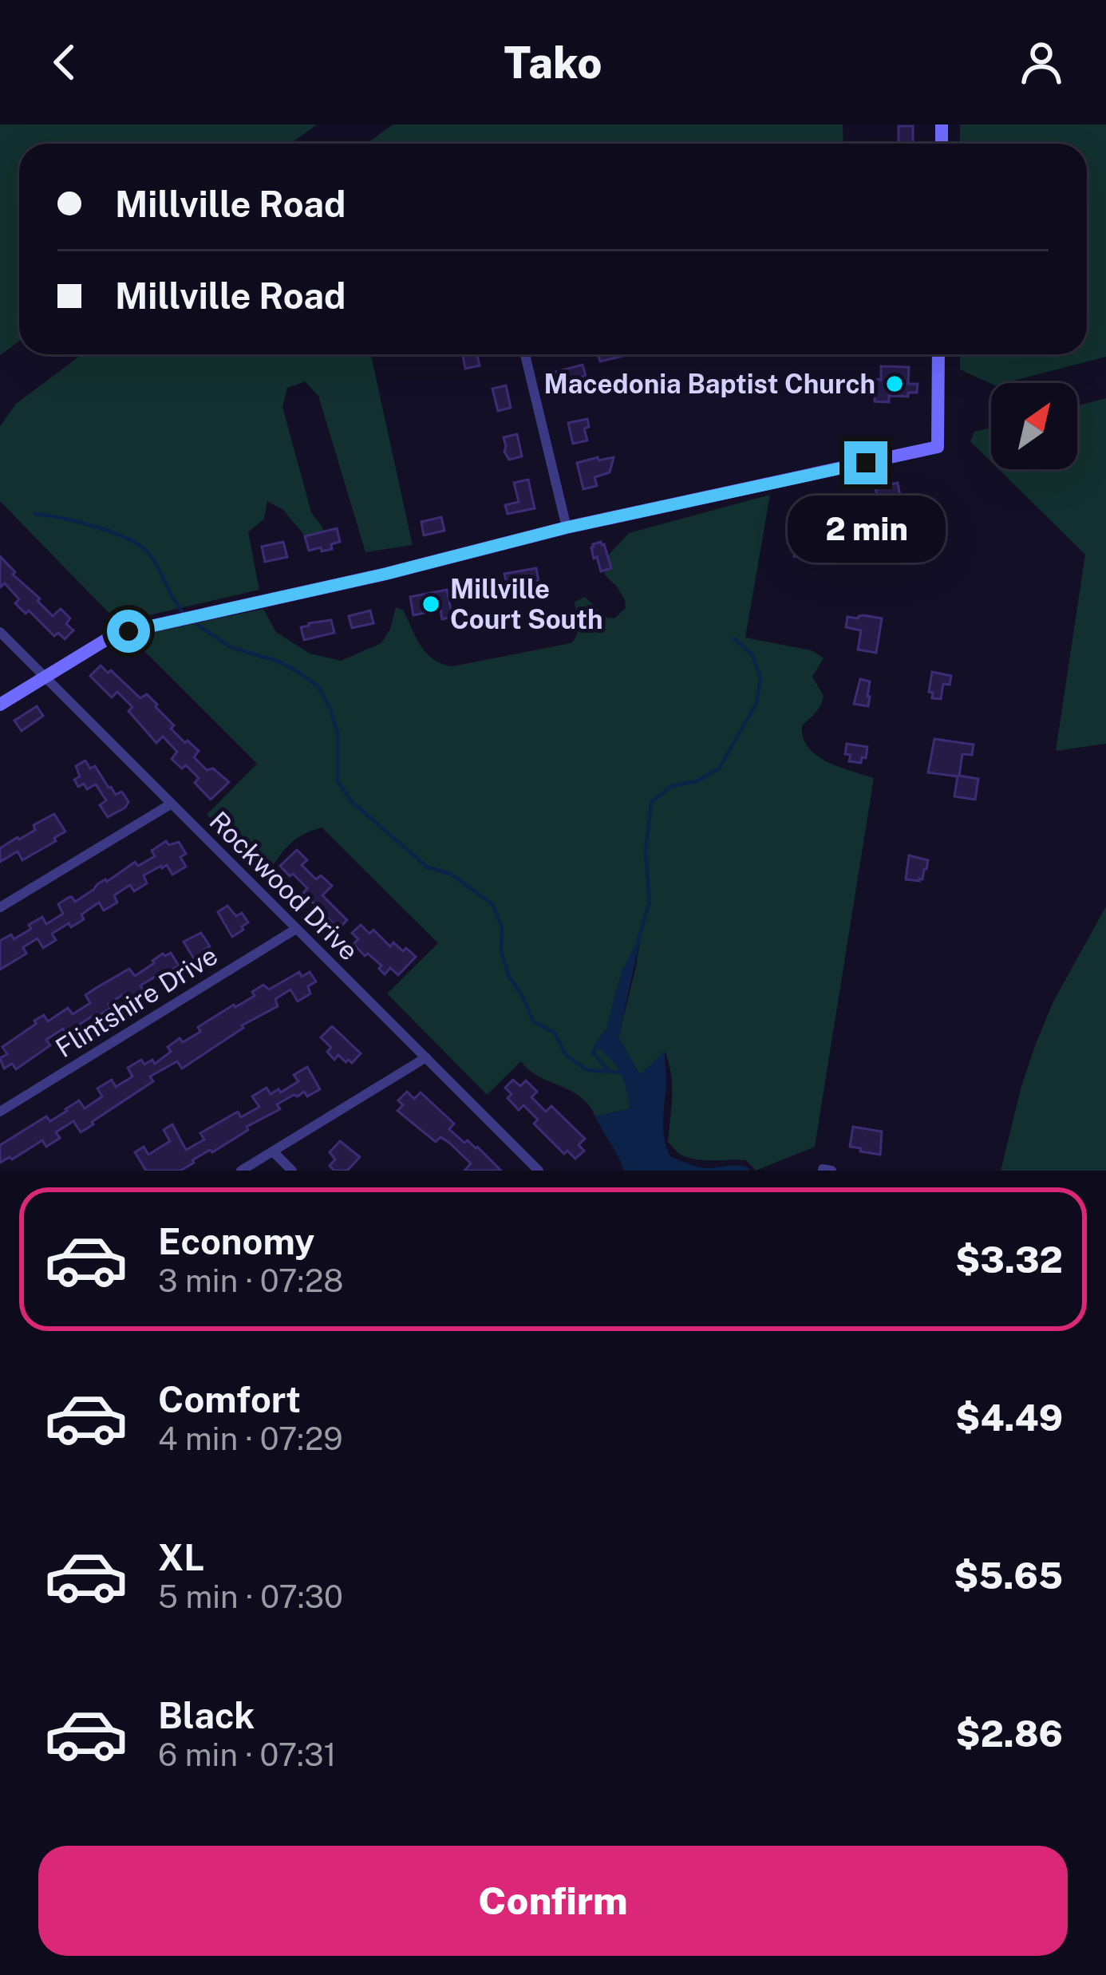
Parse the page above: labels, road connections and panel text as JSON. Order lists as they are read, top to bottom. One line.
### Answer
{"streets":{"street":["Rockwood Drive","Flintshire Drive"]},"crossings":[["Rockwood Drive","Flintshire Drive"]],"places":["Macedonia Baptist Church","Millville Court South"],"north":"top right","page":{"header":"Tako","banner":["Millville Road","Millville Road"],"bubble":"2 min","list":[{"name":"Economy","note":"3 min · 07:28","value":"$3.32"},{"name":"Comfort","note":"4 min · 07:29","value":"$4.49"},{"name":"XL","note":"5 min · 07:30","value":"$5.65"},{"name":"Black","note":"6 min · 07:31","value":"$2.86"}],"buttons":"Confirm"}}
